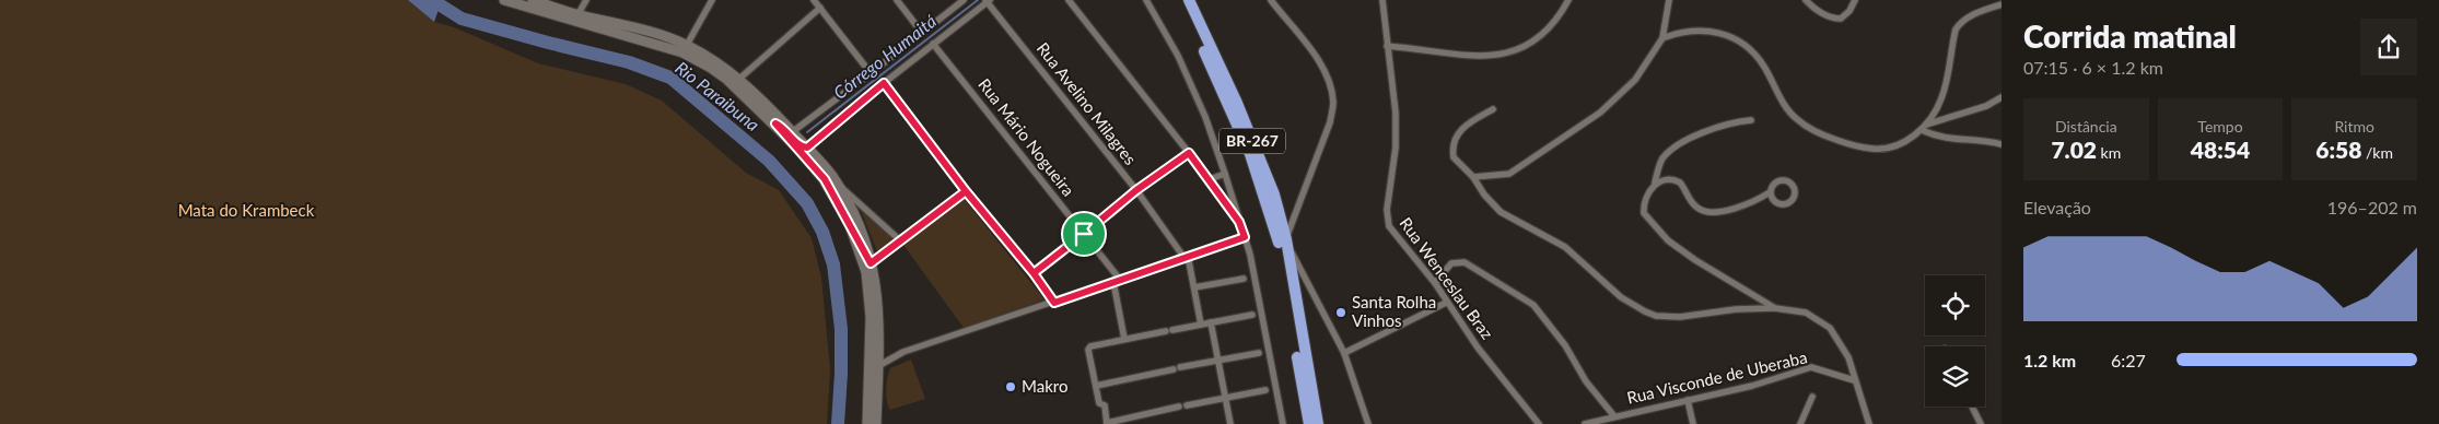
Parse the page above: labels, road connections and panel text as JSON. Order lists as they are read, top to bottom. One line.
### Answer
{"streets":{"highway":["BR-267"],"street":["Rua Avelino Milagres","Rua Mário Nogueira","Rua Wenceslau Braz","Rua Visconde de Uberaba"]},"water":["Córrego Humaitá","Rio Paraibuna"],"parks":["Mata do Krambeck"],"places":["Santa Rolha Vinhos","Makro"],"page":{"heading":["Corrida matinal","07:15 · 6 × 1.2 km"],"stats":[["Distância","7.02 km"],["Tempo","48:54"],["Ritmo","6:58 /km"]],"chart":["Elevação","196–202 m"],"list":[{"name":"1.2 km","note":"6:27"}]}}
